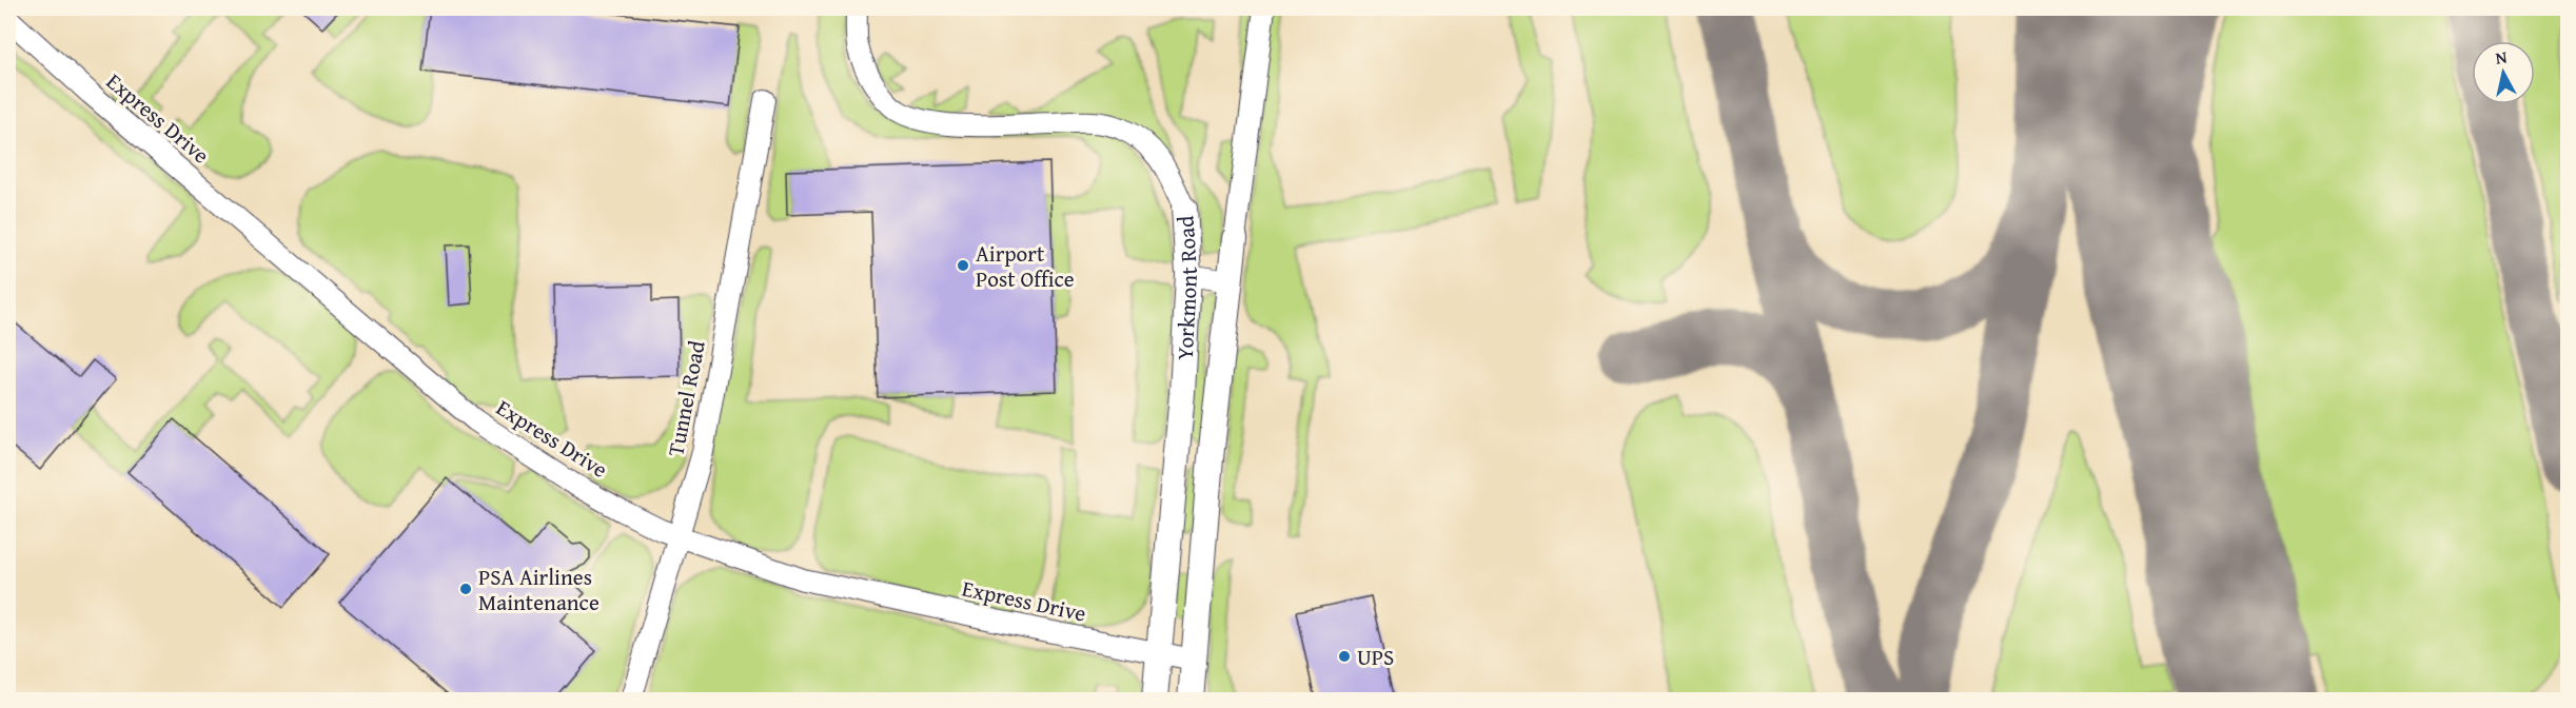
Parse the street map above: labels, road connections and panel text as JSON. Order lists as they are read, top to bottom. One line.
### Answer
{"streets":{"street":["Express Drive","Yorkmont Road","Tunnel Road"]},"crossings":[["Express Drive","Yorkmont Road"],["Express Drive","Tunnel Road"]],"places":["Airport Post Office","PSA Airlines Maintenance","UPS"],"north":"top"}
